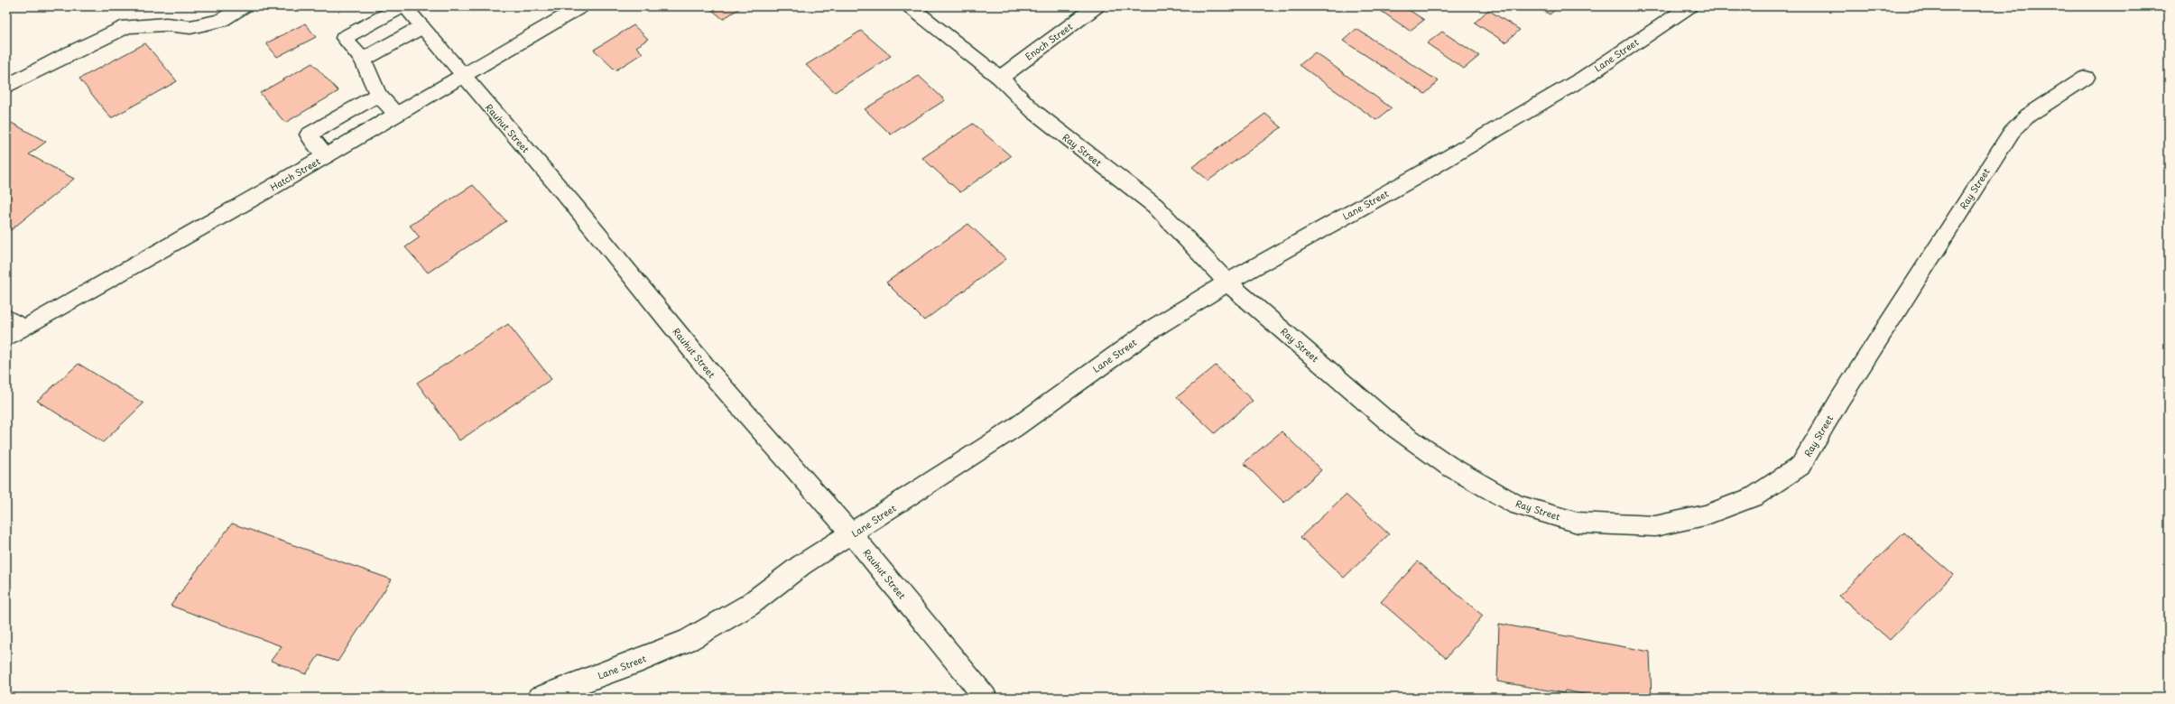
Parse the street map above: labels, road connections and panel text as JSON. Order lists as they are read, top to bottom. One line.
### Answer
{"streets":{"street":["Enoch Street","Lane Street","Rauhut Street","Ray Street","Hatch Street"]},"crossings":[["Enoch Street","Ray Street"],["Lane Street","Rauhut Street"],["Lane Street","Ray Street"],["Rauhut Street","Hatch Street"]]}
